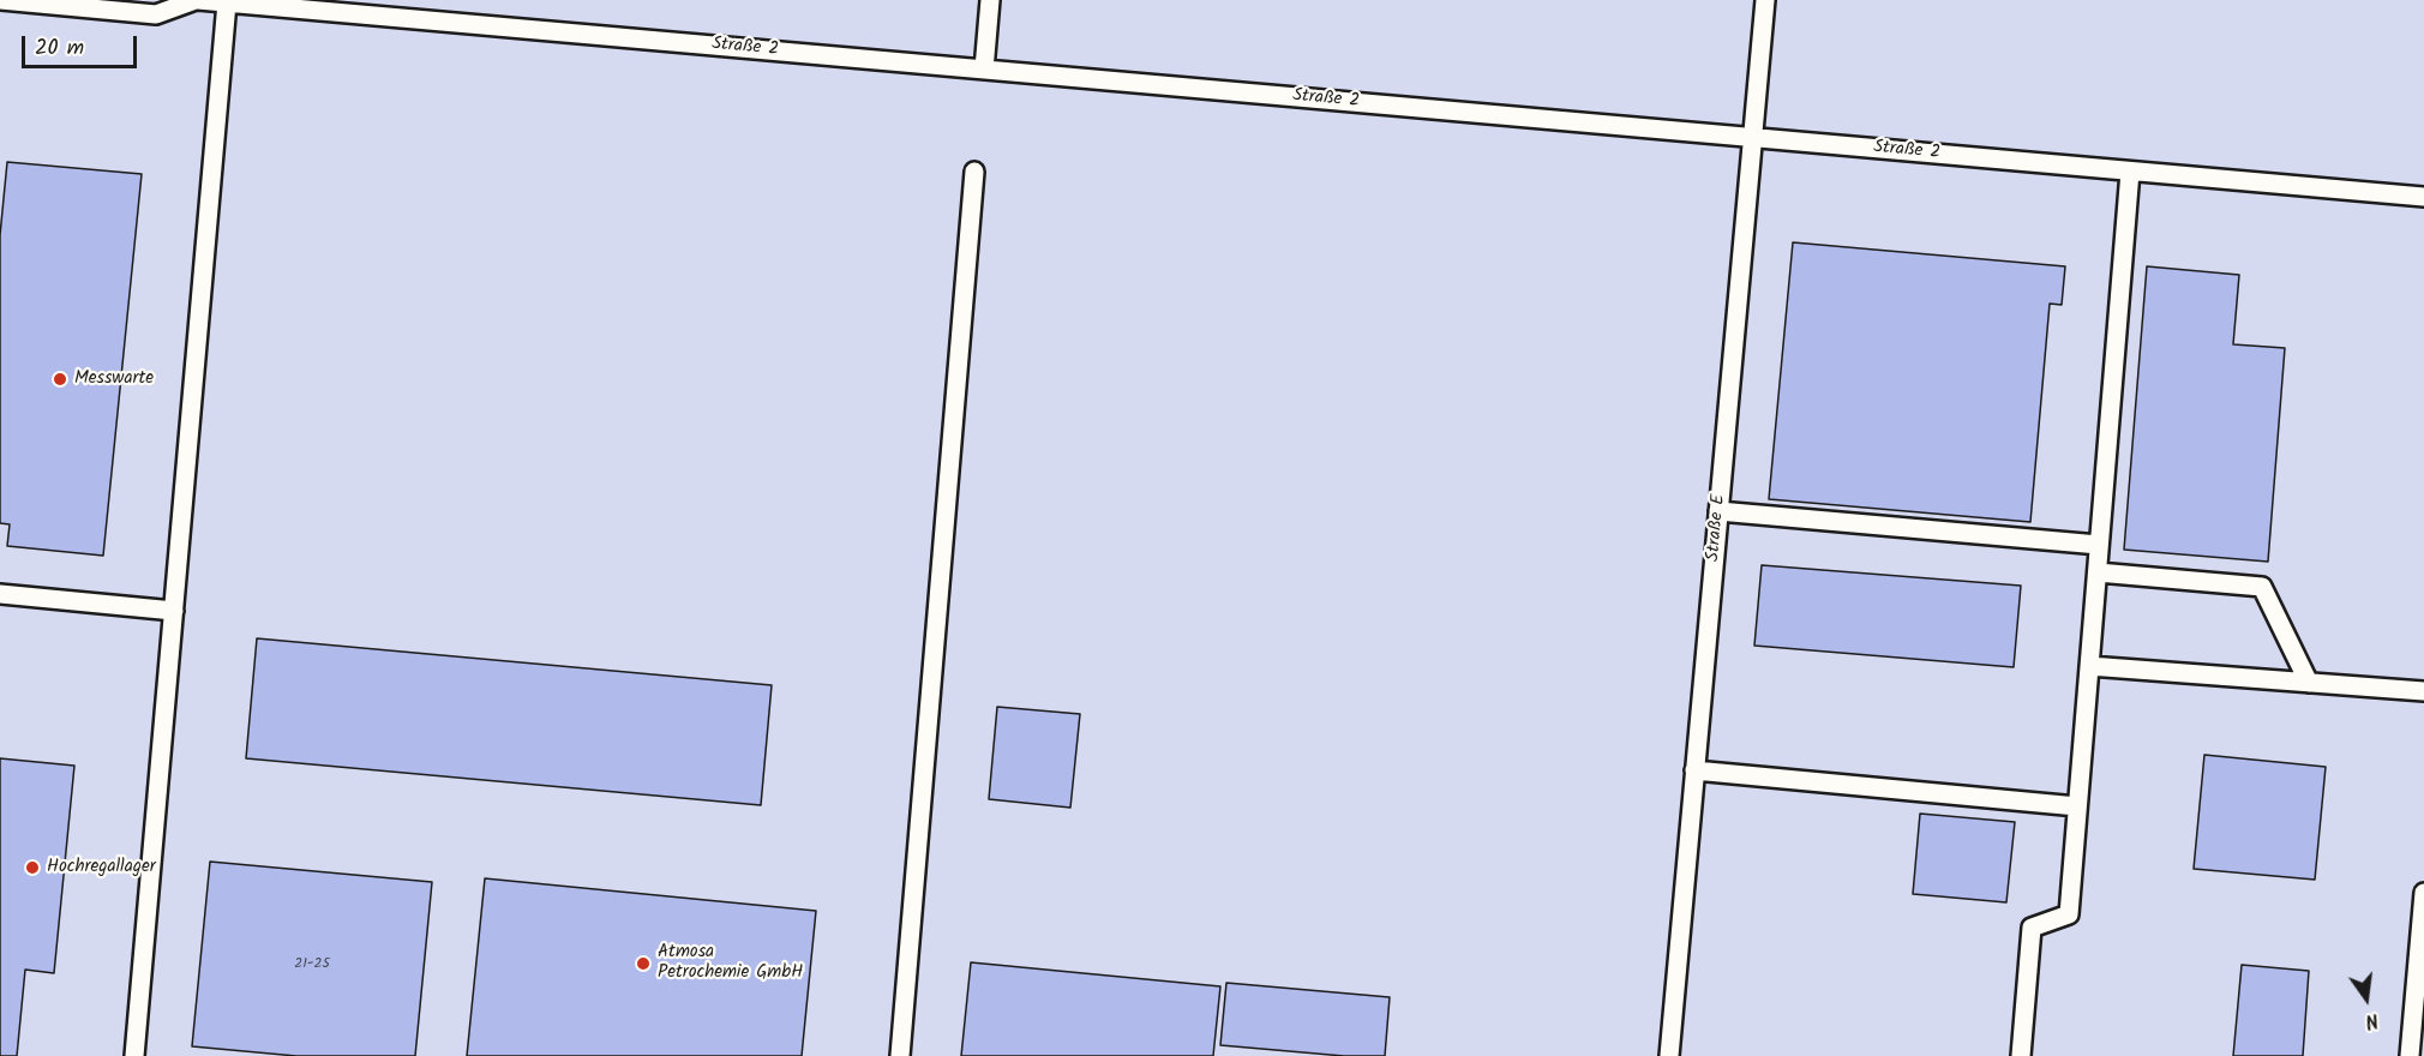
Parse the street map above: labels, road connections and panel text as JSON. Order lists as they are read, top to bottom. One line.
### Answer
{"streets":{"lane":["Straße 2","Straße E"]},"crossings":[["Straße 2","Straße E"]],"places":["Messwarte","Hochregallager","Atmosa Petrochemie GmbH"],"house_numbers":["21-25"],"scale_bar":"20 m","north":"bottom"}
